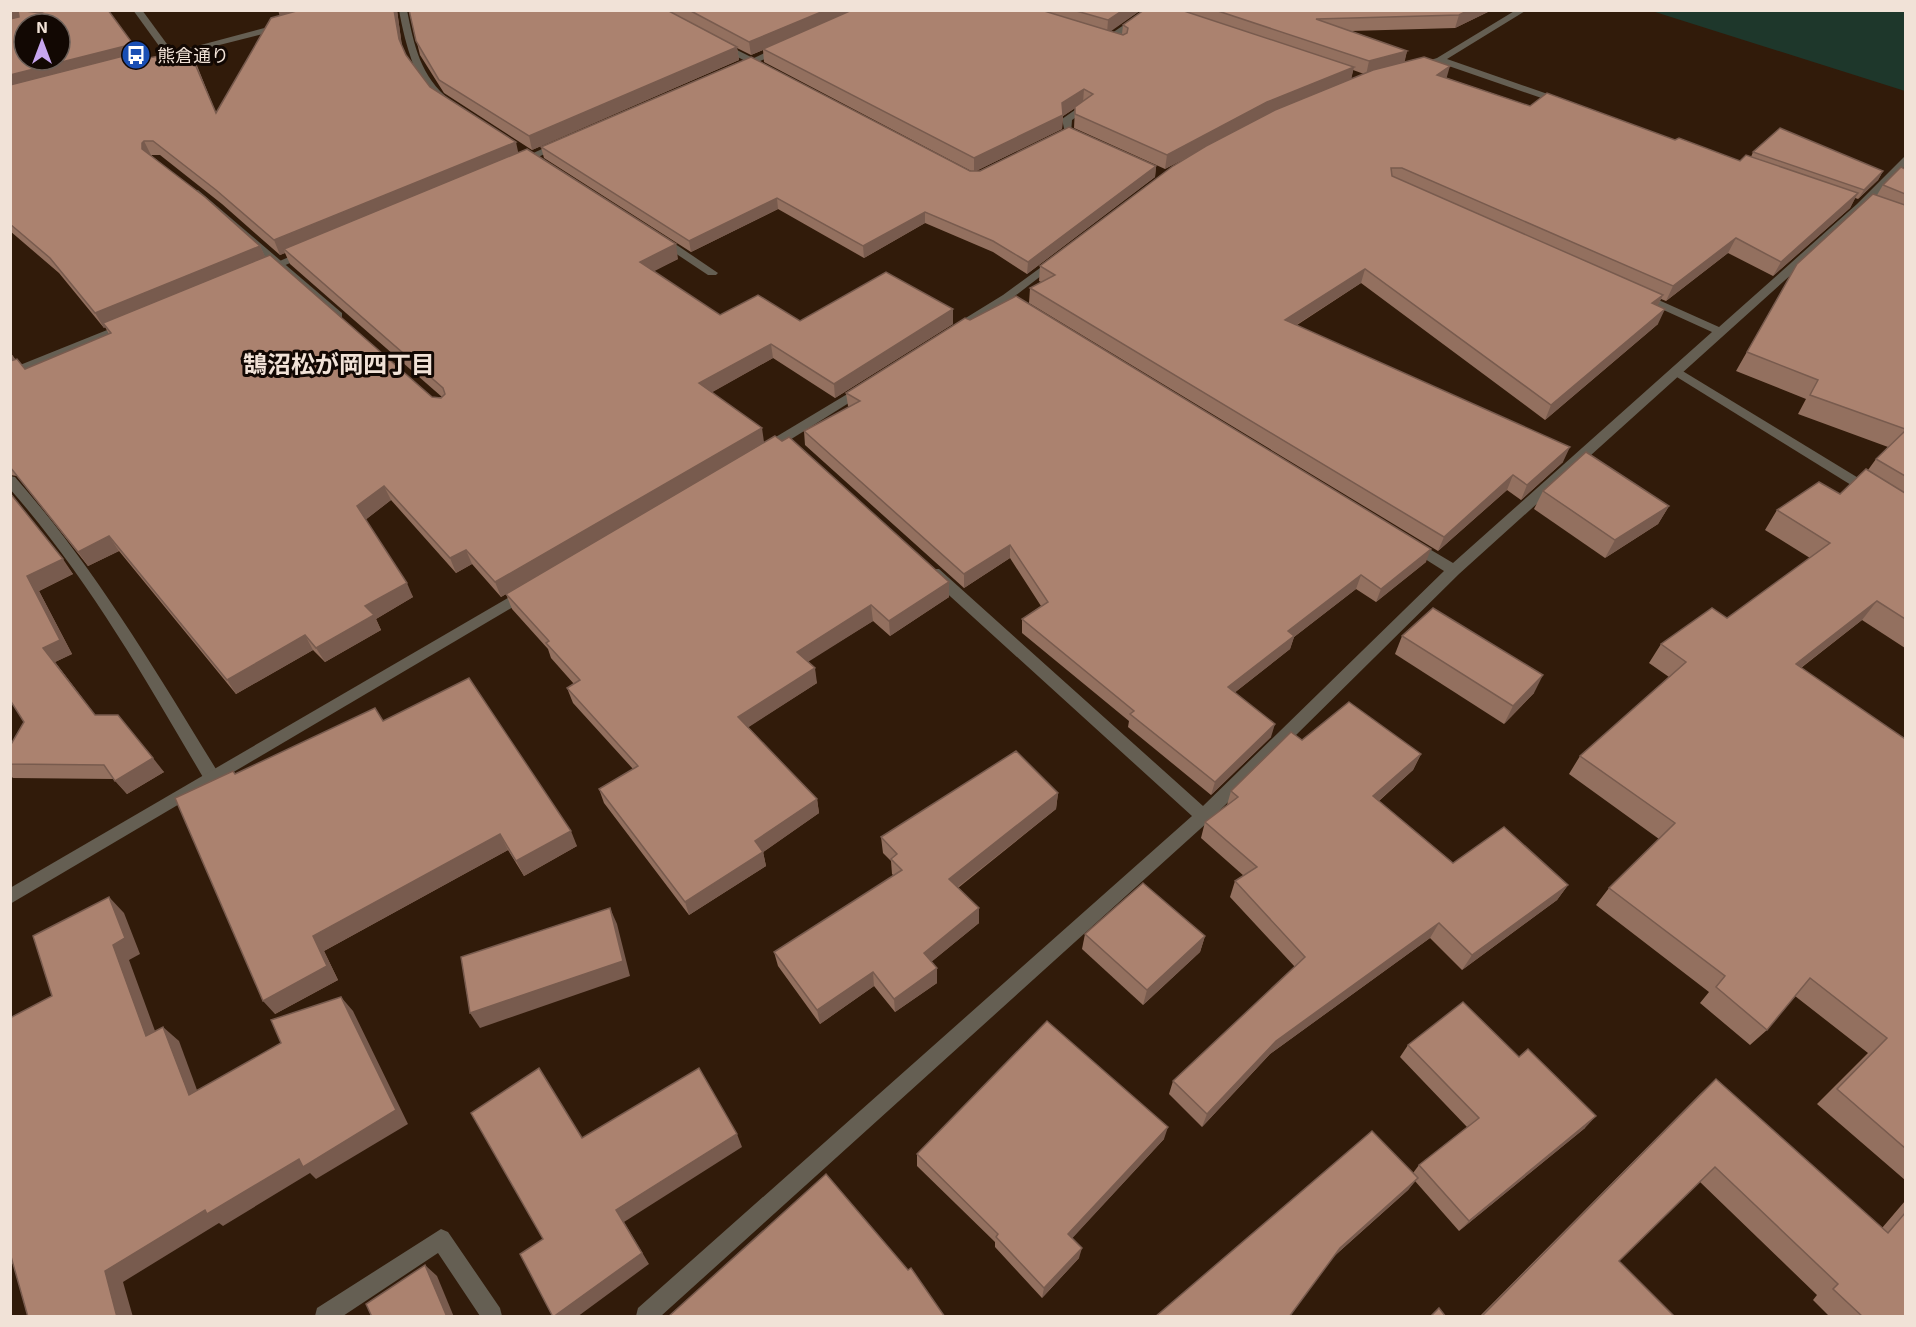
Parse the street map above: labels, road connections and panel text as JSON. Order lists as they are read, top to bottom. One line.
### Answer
{"districts":["鵠沼松が岡四丁目"],"places":{"bus stop":["熊倉通り"]},"north":"top"}
